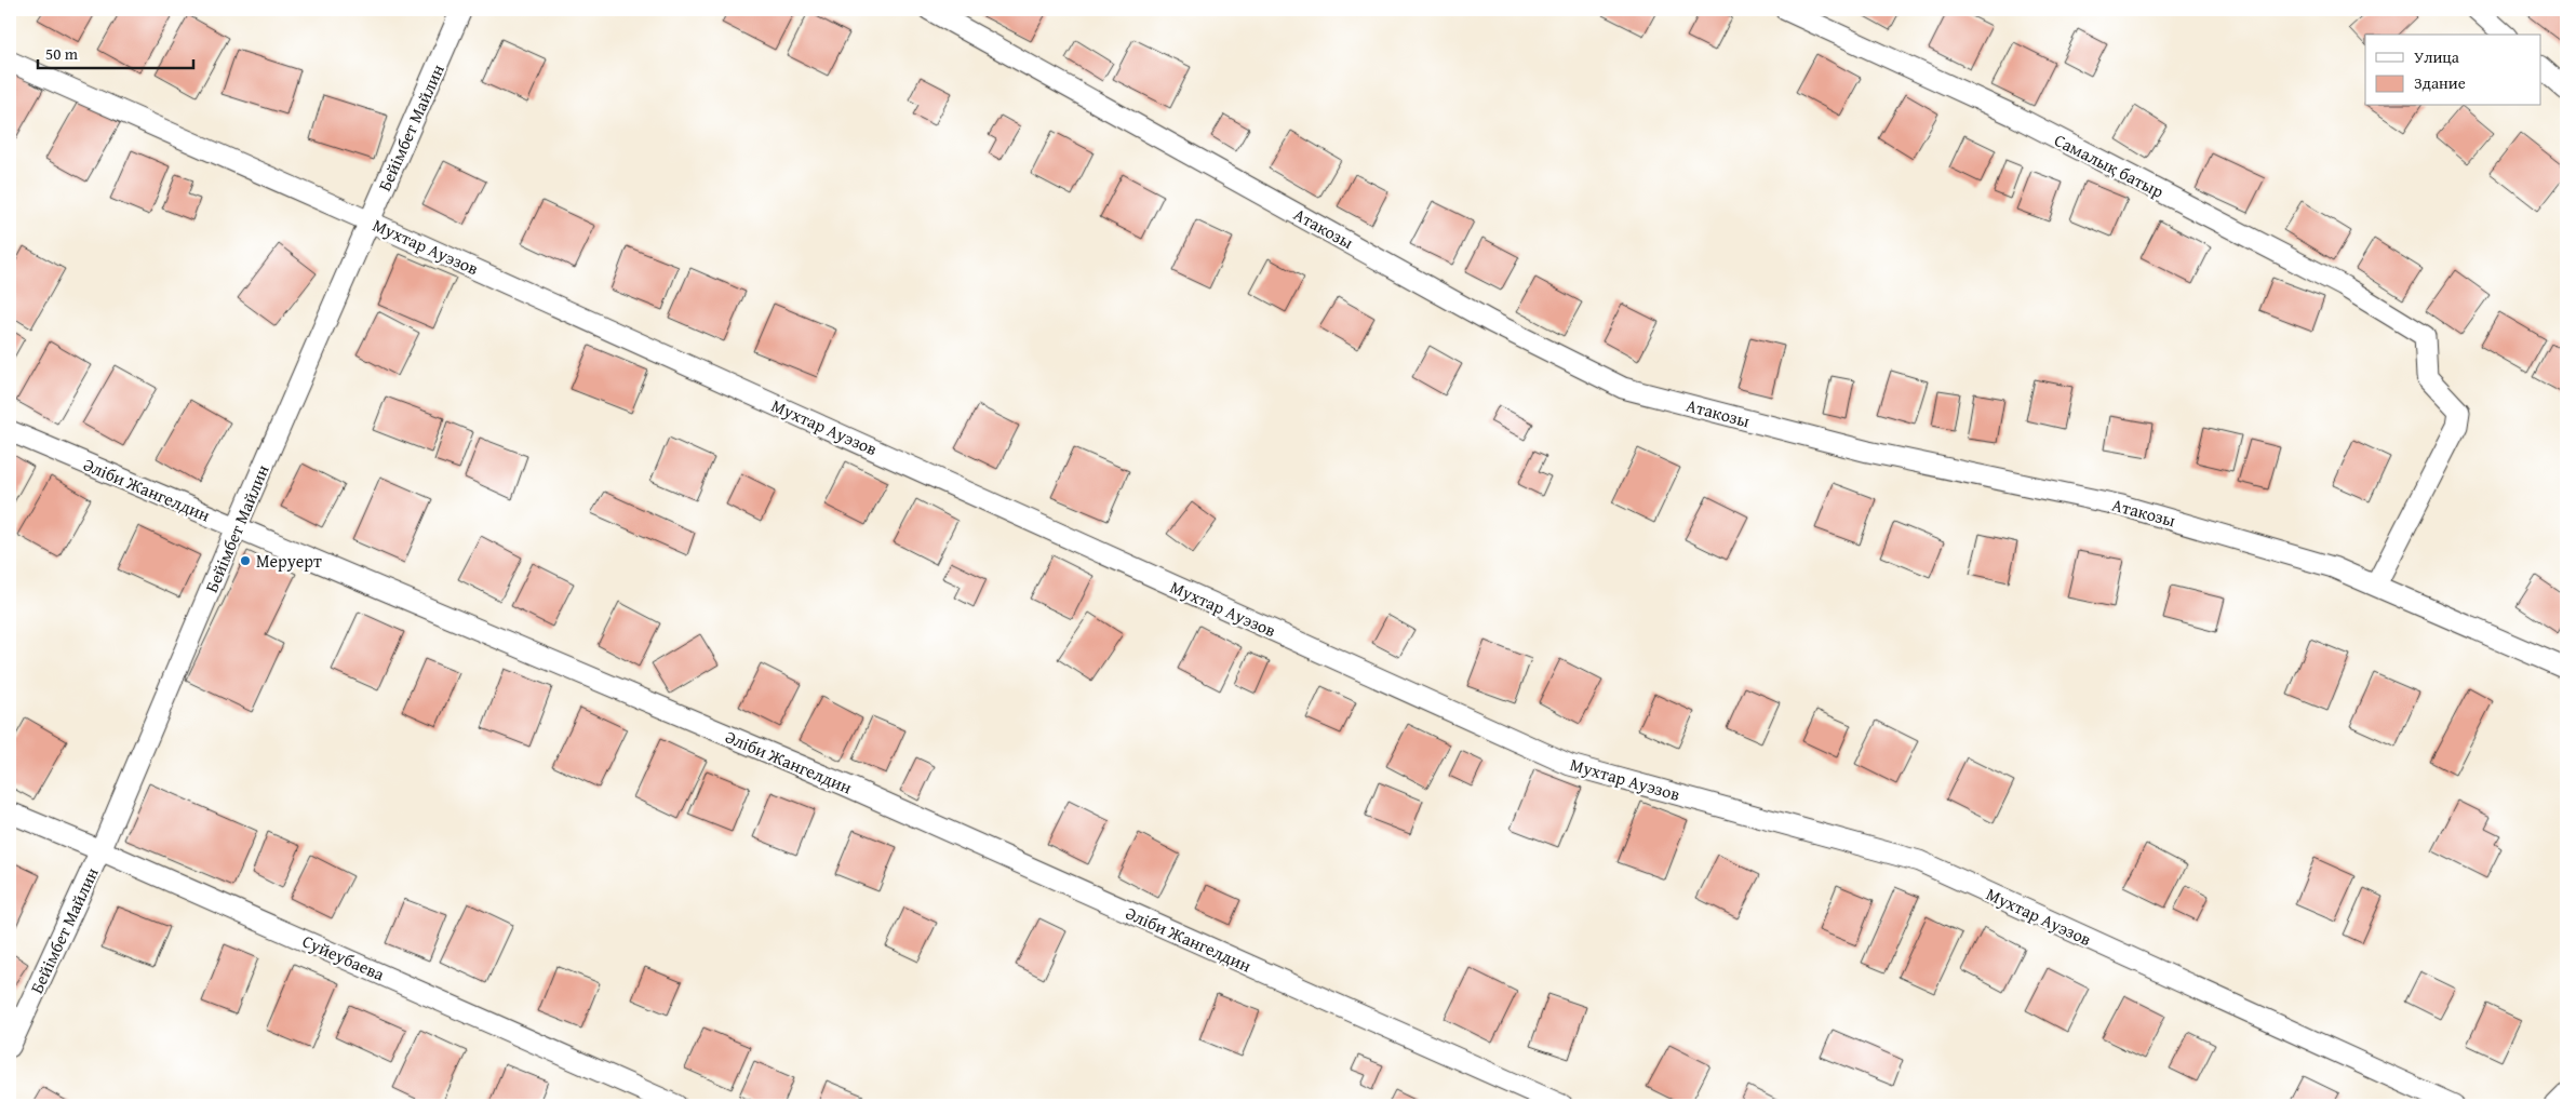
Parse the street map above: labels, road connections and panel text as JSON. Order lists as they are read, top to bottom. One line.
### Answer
{"streets":{"street":["Бейімбет Майлин","Самалық батыр","Атакозы","Мухтар Ауэзов","Әліби Жангелдин","Суйеубаева"]},"crossings":[["Бейімбет Майлин","Мухтар Ауэзов"],["Бейімбет Майлин","Әліби Жангелдин"],["Бейімбет Майлин","Суйеубаева"],["Самалық батыр","Атакозы"]],"places":["Меруерт"],"legend":["Улица","Здание"],"scale_bar":"50 m"}
